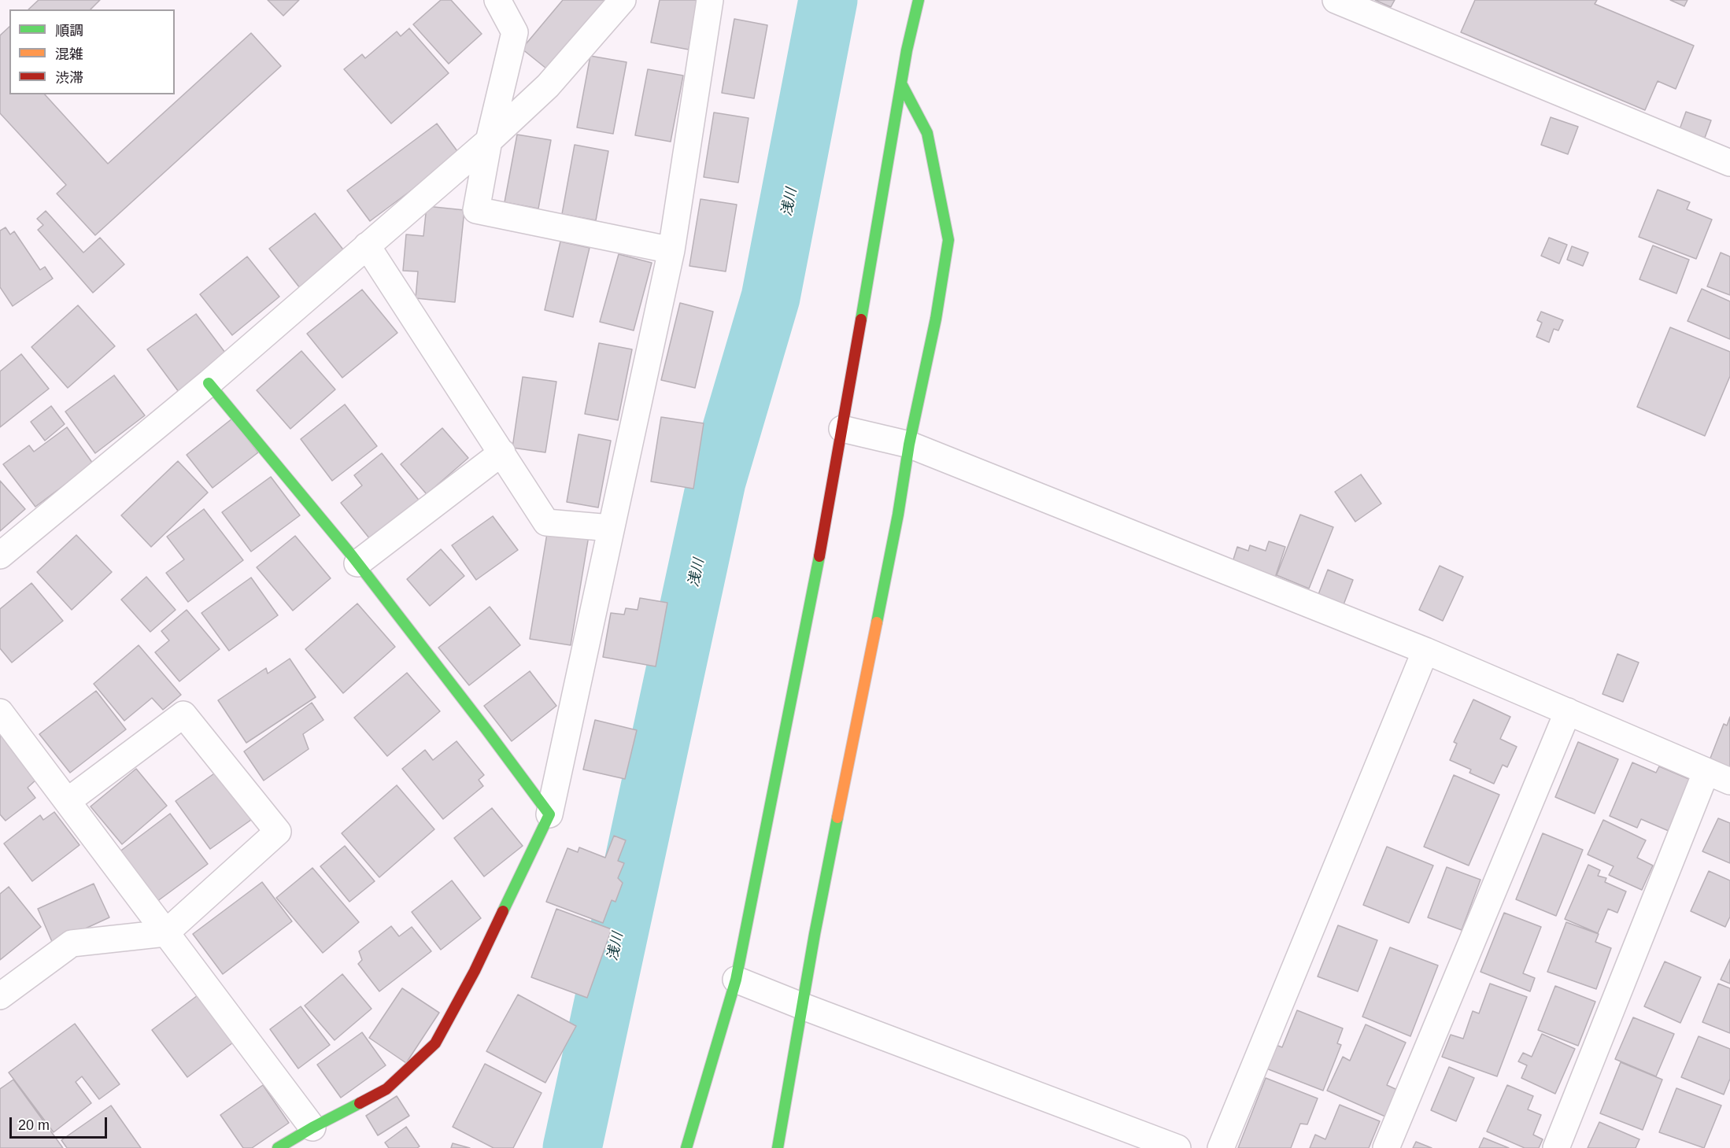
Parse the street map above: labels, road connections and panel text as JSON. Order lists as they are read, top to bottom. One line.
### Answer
{"water":["浅川"],"legend":["順調","混雑","渋滞"],"scale_bar":"20 m"}
